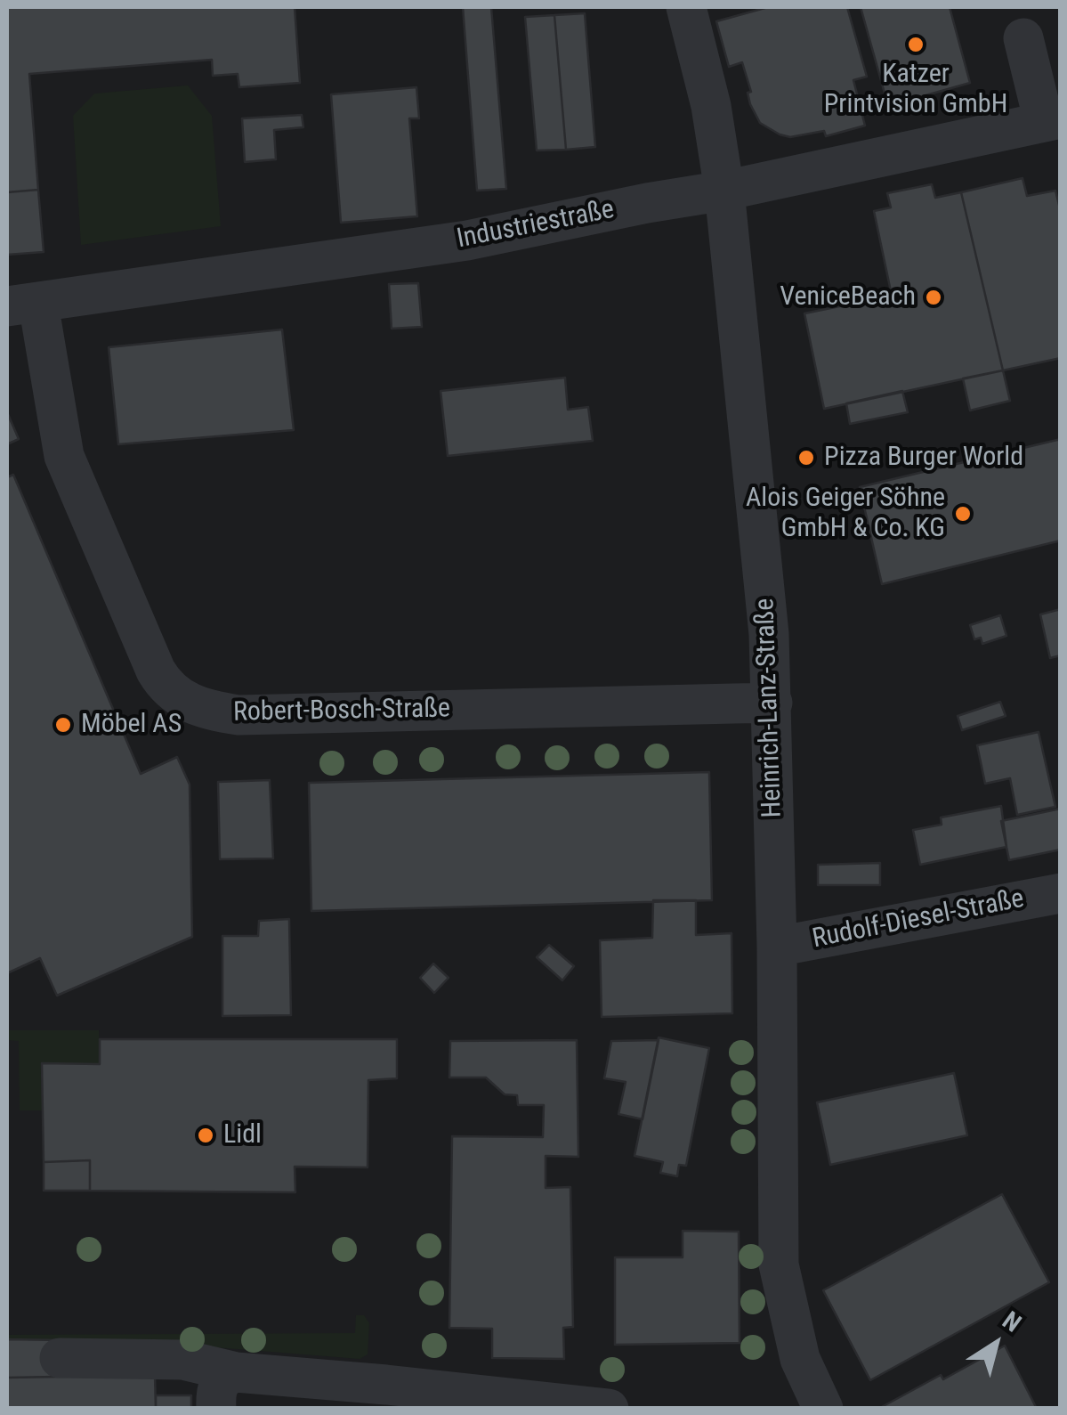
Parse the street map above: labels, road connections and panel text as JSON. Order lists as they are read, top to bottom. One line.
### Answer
{"streets":{"street":["Industriestraße","Heinrich-Lanz-Straße","Robert-Bosch-Straße","Rudolf-Diesel-Straße"]},"crossings":[["Industriestraße","Heinrich-Lanz-Straße"],["Industriestraße","Robert-Bosch-Straße"],["Heinrich-Lanz-Straße","Robert-Bosch-Straße"],["Heinrich-Lanz-Straße","Rudolf-Diesel-Straße"]],"places":["Katzer Printvision GmbH","VeniceBeach","Pizza Burger World","Alois Geiger Söhne GmbH & Co. KG","Möbel AS","Lidl"],"north":"top right"}
